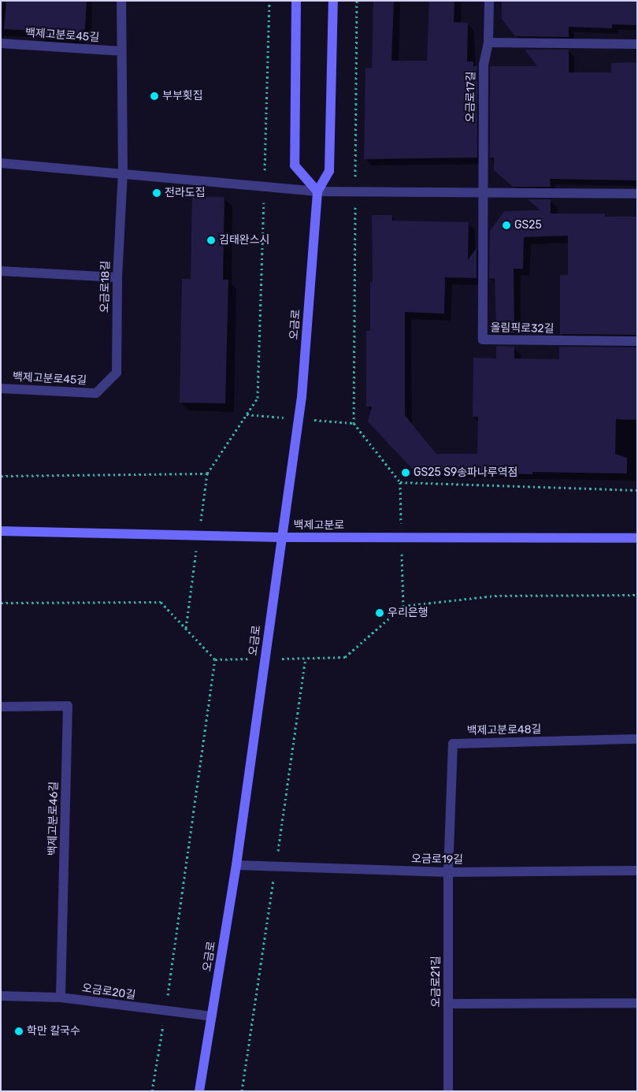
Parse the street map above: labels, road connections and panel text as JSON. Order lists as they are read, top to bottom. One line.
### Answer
{"streets":{"main road":["오금로","백제고분로"],"street":["백제고분로45길","오금로17길","오금로18길","올림픽로32길","백제고분로48길","백제고분로46길","오금로19길","오금로21길","오금로20길"]},"crossings":[["백제고분로45길","오금로18길"],["오금로17길","올림픽로32길"],["오금로","백제고분로"],["오금로","오금로19길"],["오금로","오금로20길"],["백제고분로48길","오금로19길"],["백제고분로48길","오금로21길"],["백제고분로46길","오금로20길"],["오금로19길","오금로21길"]],"places":["부부횟집","전라도집","GS25","김태완스시","GS25 S9송파나루역점","우리은행","학만 칼국수"]}
